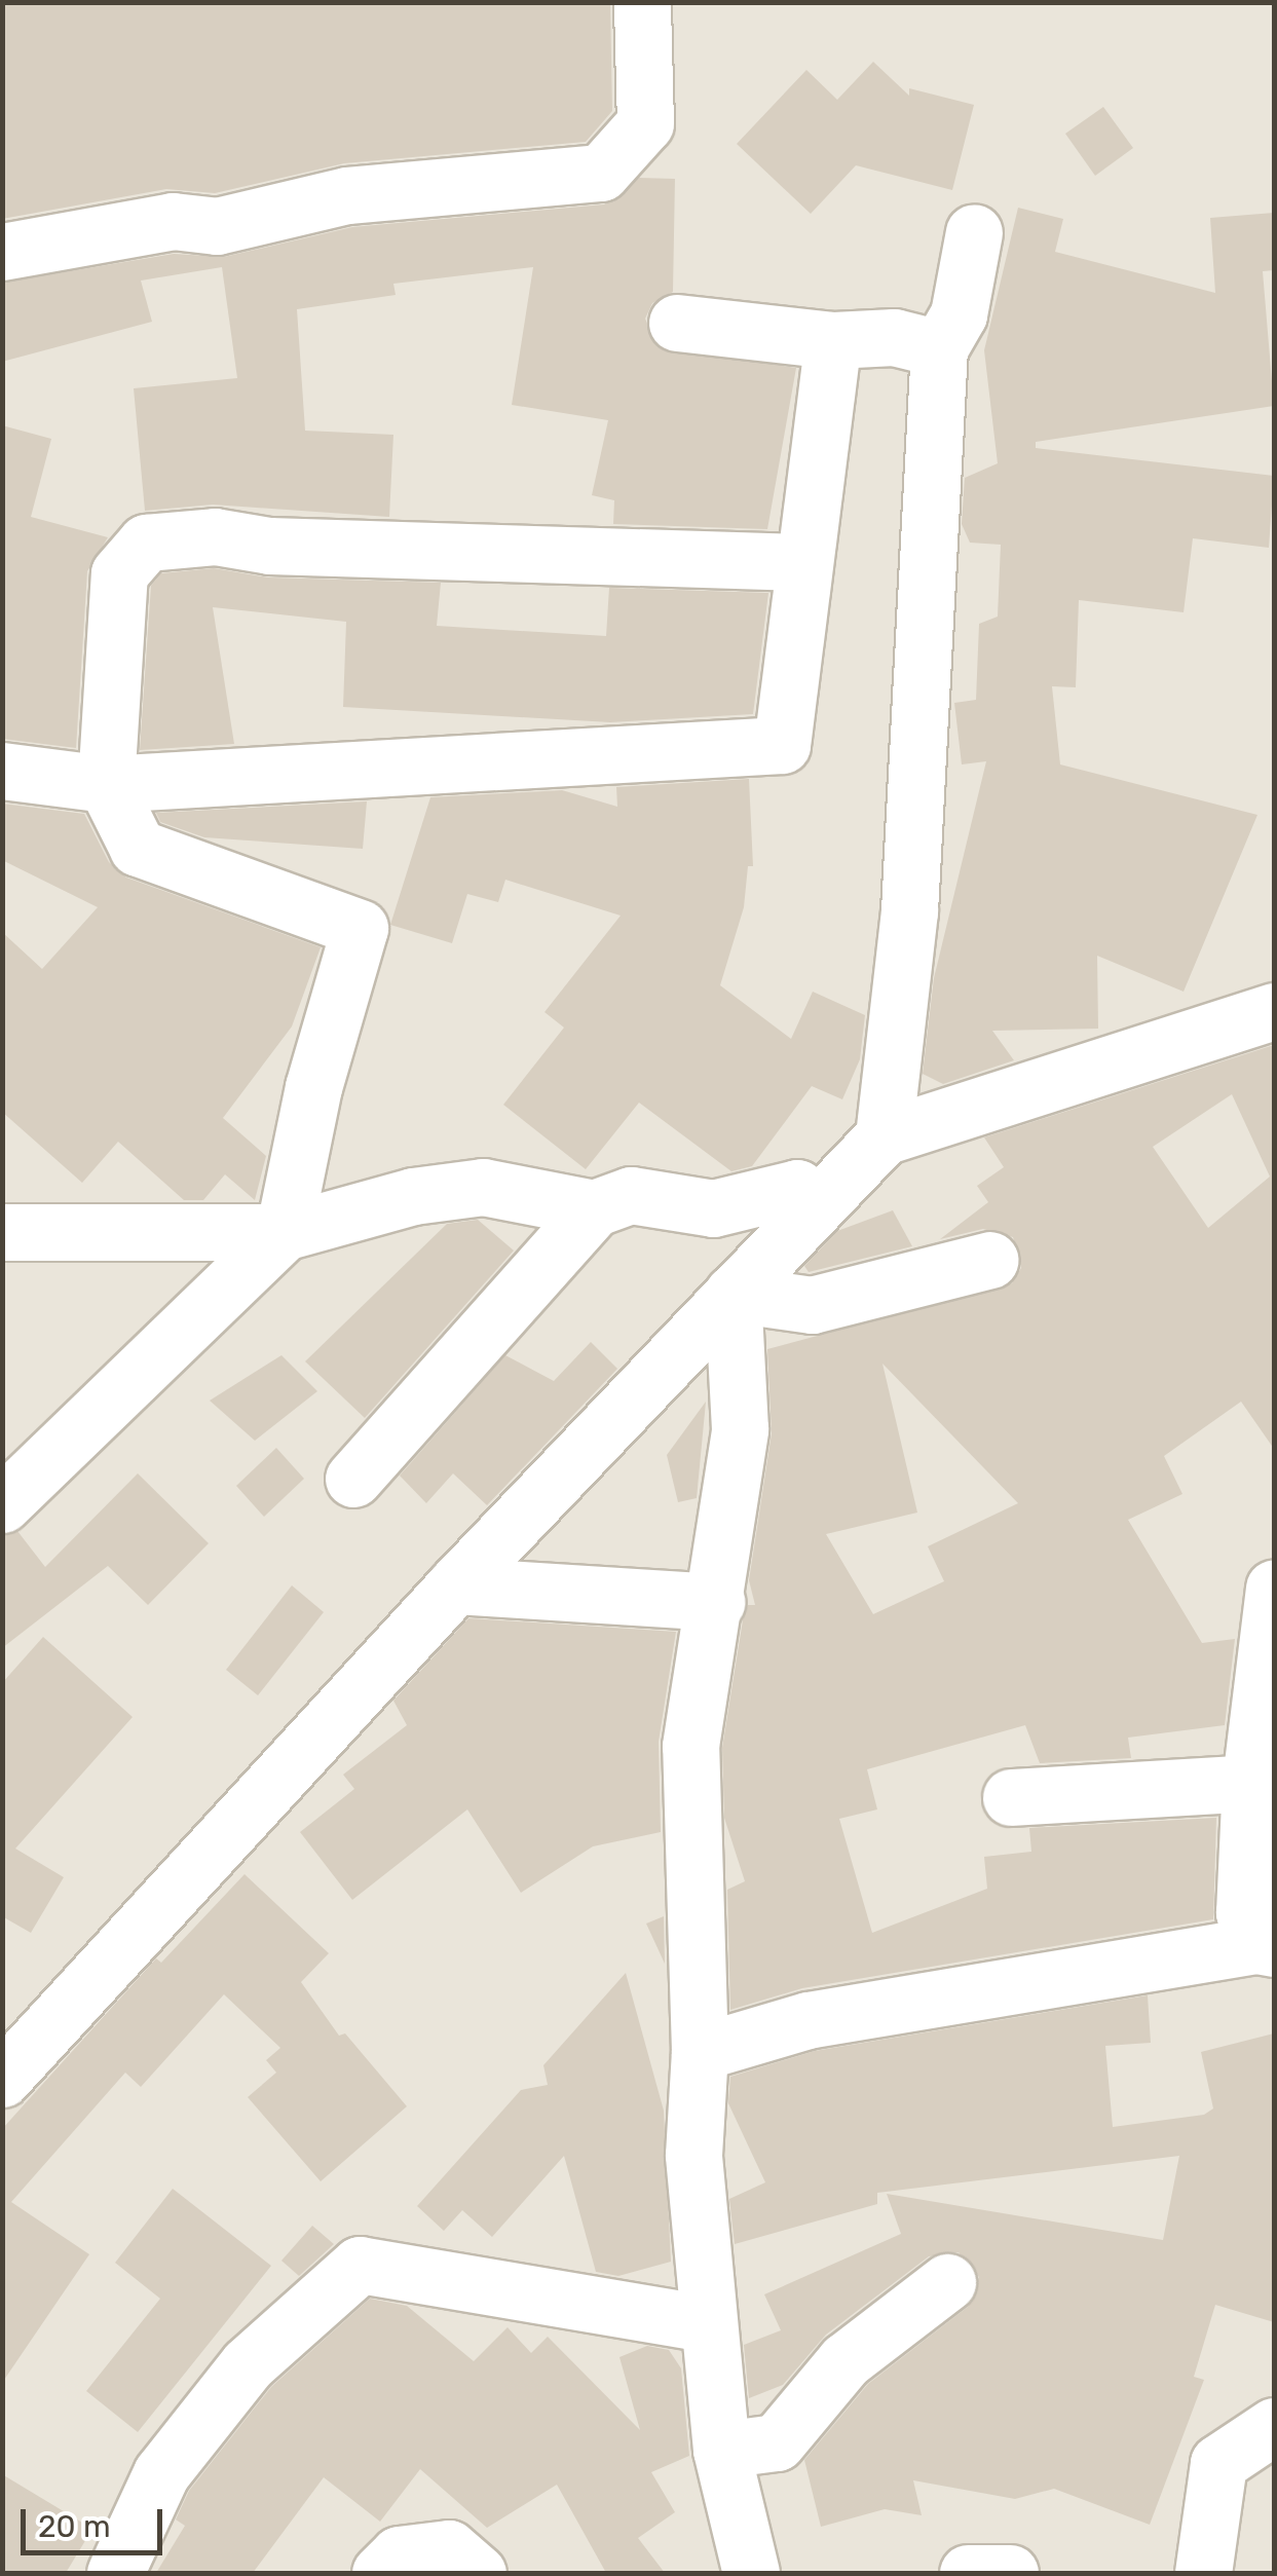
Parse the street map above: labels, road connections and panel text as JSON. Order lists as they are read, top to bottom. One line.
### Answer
{"scale_bar":"20 m"}
